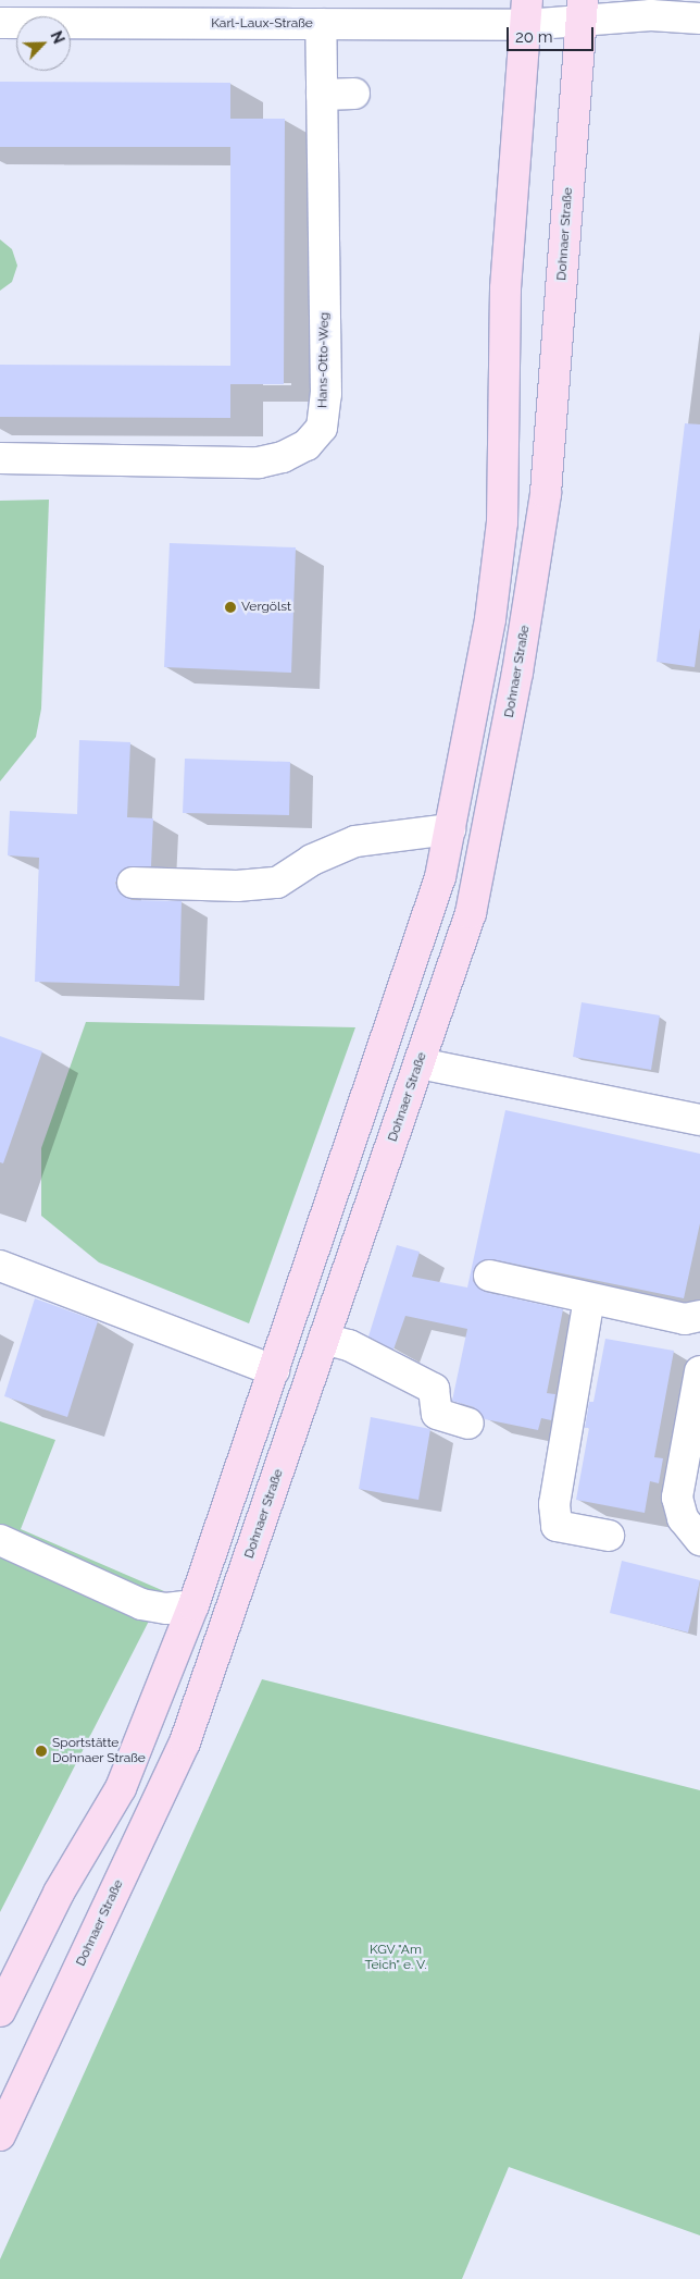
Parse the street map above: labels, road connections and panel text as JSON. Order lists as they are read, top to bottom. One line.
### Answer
{"streets":{"main road":["Dohnaer Straße"],"street":["Karl-Laux-Straße","Hans-Otto-Weg"]},"crossings":[["Karl-Laux-Straße","Dohnaer Straße"],["Karl-Laux-Straße","Hans-Otto-Weg"]],"parks":["KGV \"Am Teich\" e. V."],"places":["Vergölst","Sportstätte Dohnaer Straße"],"scale_bar":"20 m","north":"top right"}
